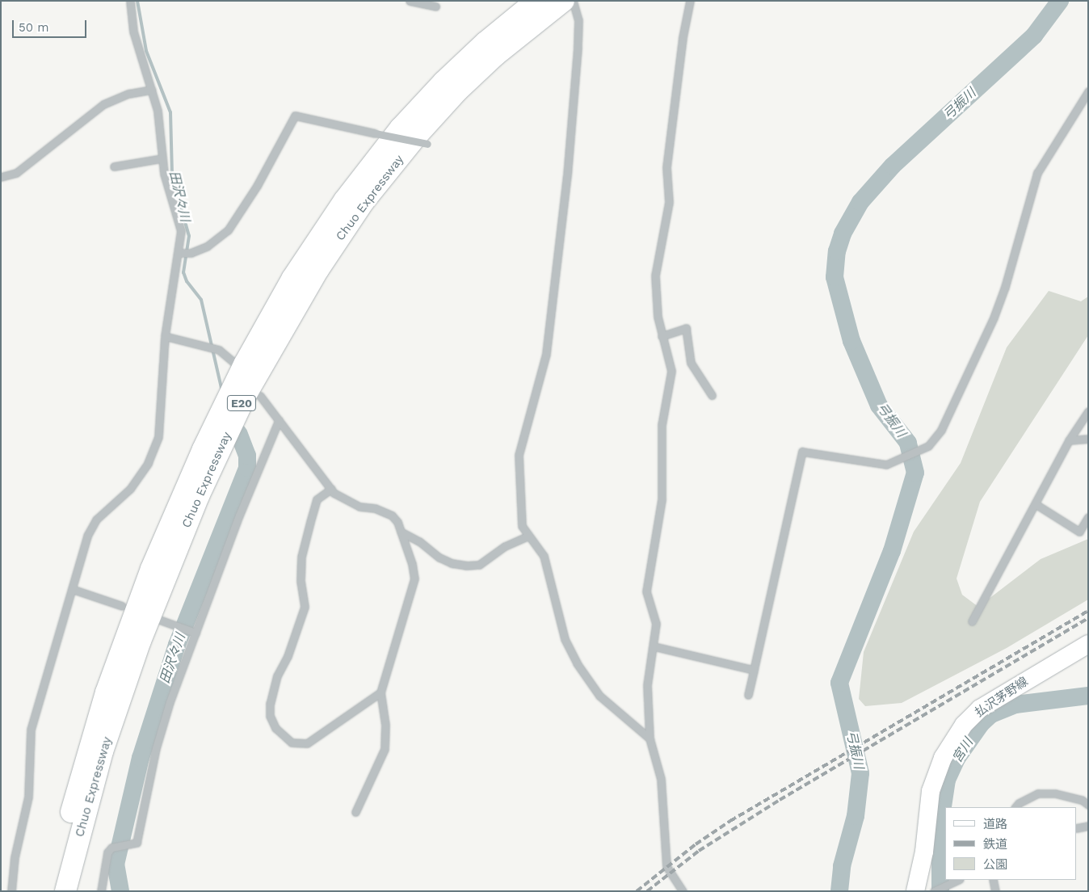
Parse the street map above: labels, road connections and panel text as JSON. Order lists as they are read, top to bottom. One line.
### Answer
{"streets":{"highway":["Chuo Expressway","E20"],"main road":["払沢茅野線"]},"water":["弓振川","田沢々川","宮川"],"legend":["道路","鉄道","公園"],"scale_bar":"50 m"}
